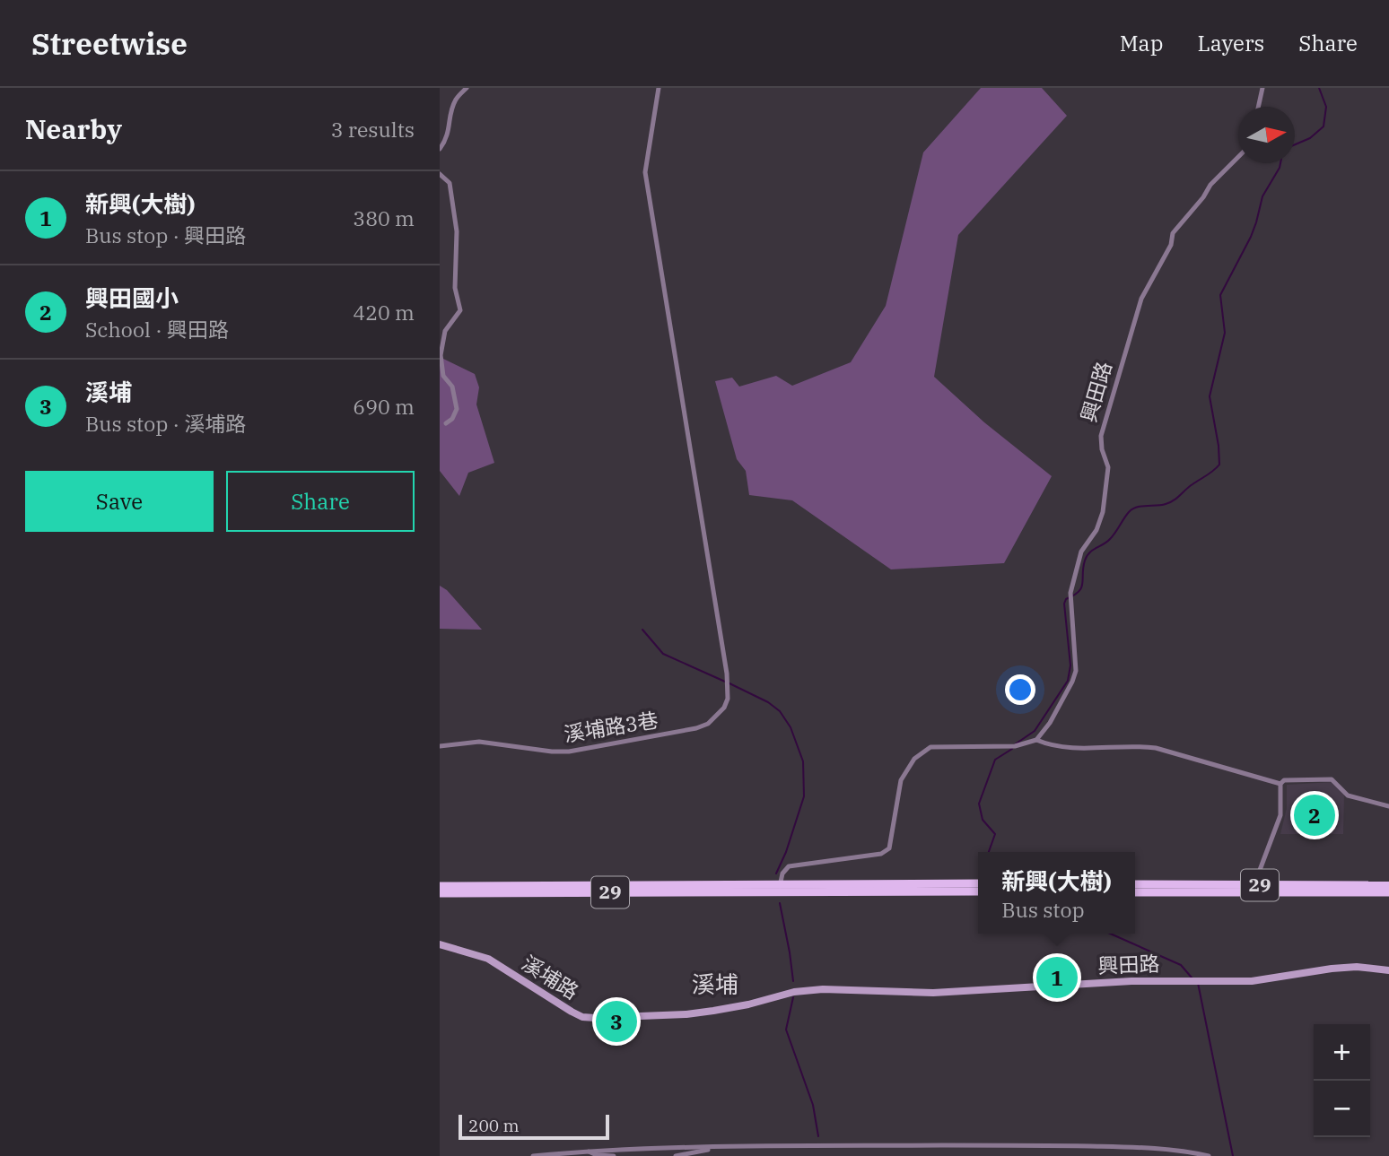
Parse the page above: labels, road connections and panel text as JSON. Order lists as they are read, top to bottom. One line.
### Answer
{"streets":{"main road":["29"],"street":["興田路","溪埔路3巷","溪埔路"]},"crossings":[["興田路","溪埔路"]],"districts":["溪埔"],"scale_bar":"200 m","north":"right","page":{"header":"Streetwise","nav":["Map","Layers","Share"],"heading":["Nearby","3 results"],"list":[{"mark":"1","name":"新興(大樹)","note":"Bus stop · 興田路","value":"380 m"},{"mark":"2","name":"興田國小","note":"School · 興田路","value":"420 m"},{"mark":"3","name":"溪埔","note":"Bus stop · 溪埔路","value":"690 m"}],"buttons":["Save","Share"],"pins":["2","1","3"],"popup":["新興(大樹)","Bus stop"],"map_buttons":["+","−"],"scale":"200 m"}}
